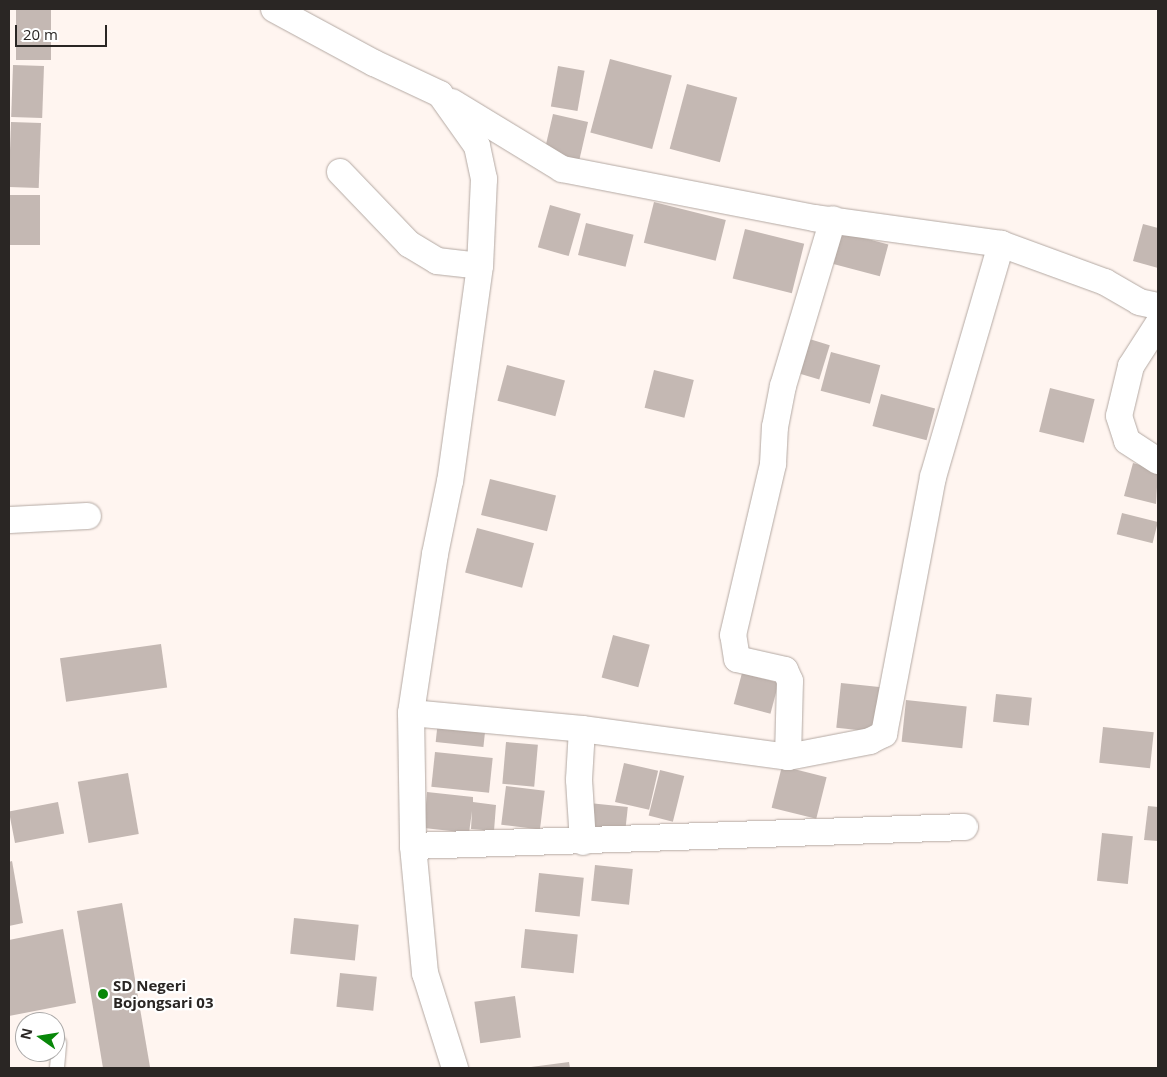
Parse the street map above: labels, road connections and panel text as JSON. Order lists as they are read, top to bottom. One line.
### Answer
{"places":["SD Negeri Bojongsari 03"],"scale_bar":"20 m","north":"left"}
